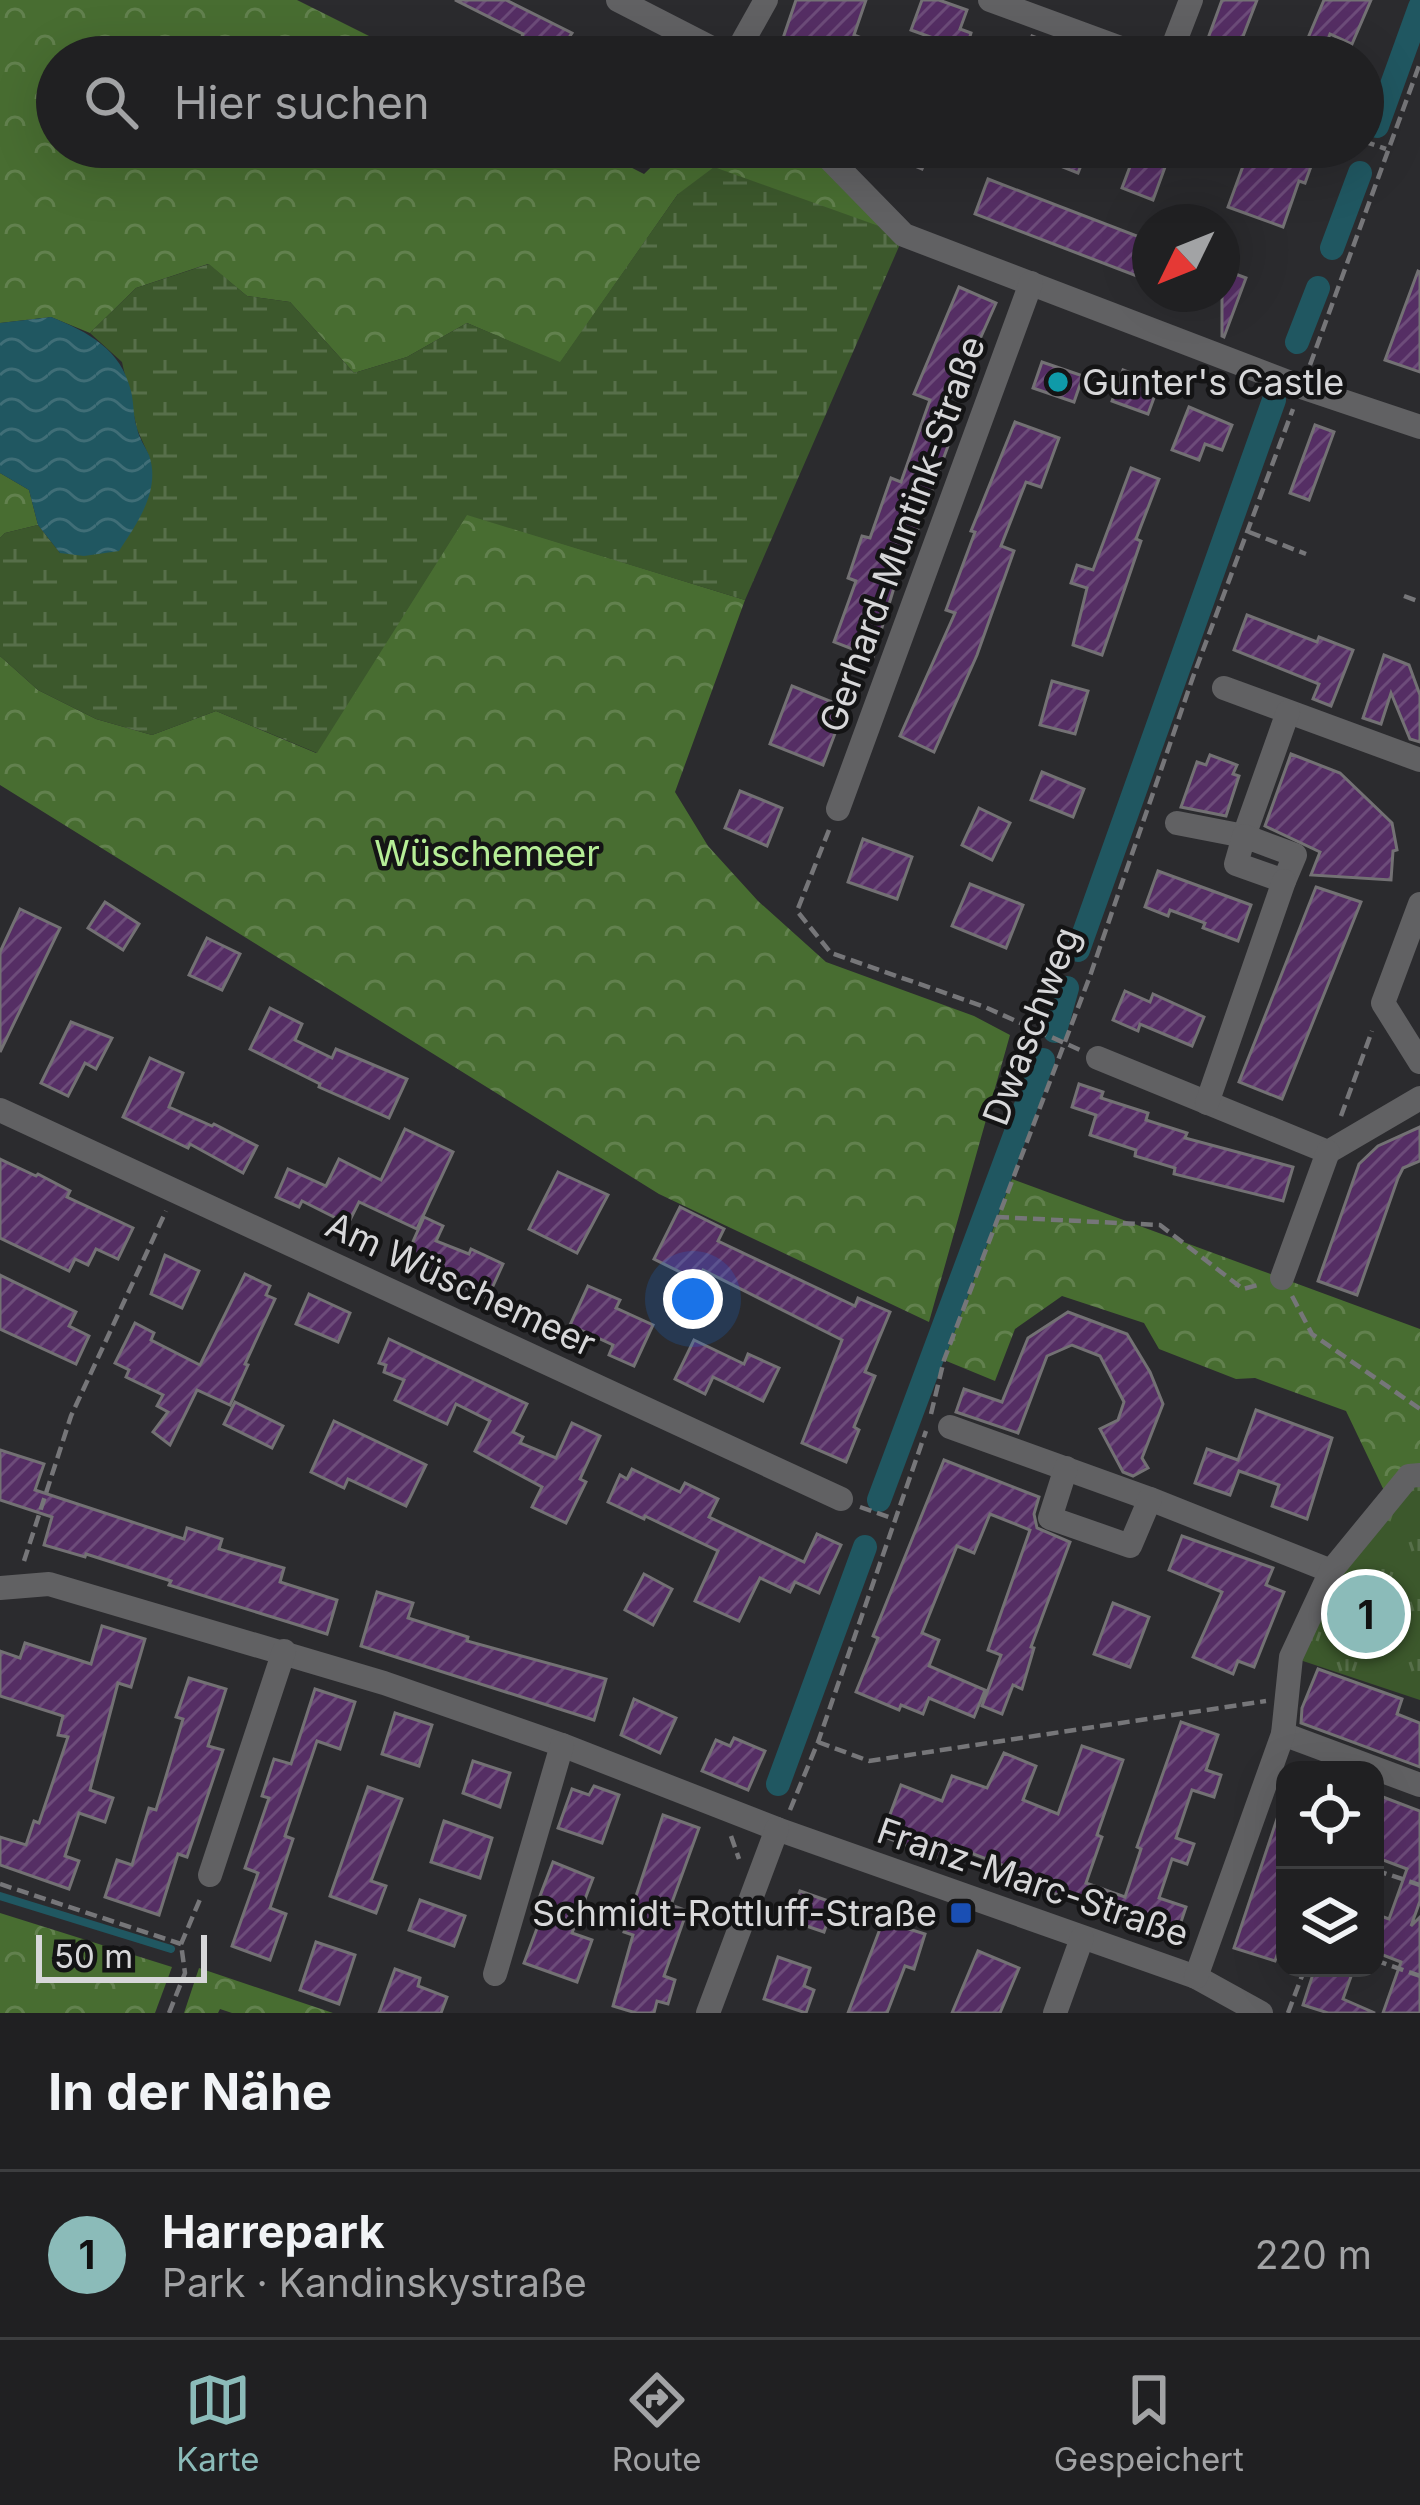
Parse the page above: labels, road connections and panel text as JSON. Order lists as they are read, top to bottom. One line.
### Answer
{"streets":{"street":["Gerhard-Muntink-Straße","Am Wüschemeer","Franz-Marc-Straße"],"path":["Dwaschweg"]},"crossings":[["Dwaschweg","Franz-Marc-Straße"]],"parks":["Wüschemeer"],"places":{"other":["Gunter's Castle"],"transit":["Schmidt-Rottluff-Straße"]},"scale_bar":"50 m","north":"bottom left","page":{"search":"Hier suchen","pins":"1","scale":"50 m","heading":"In der Nähe","list":[{"mark":"1","name":"Harrepark","note":"Park · Kandinskystraße","value":"220 m"}],"nav":["Karte","Route","Gespeichert"]}}
